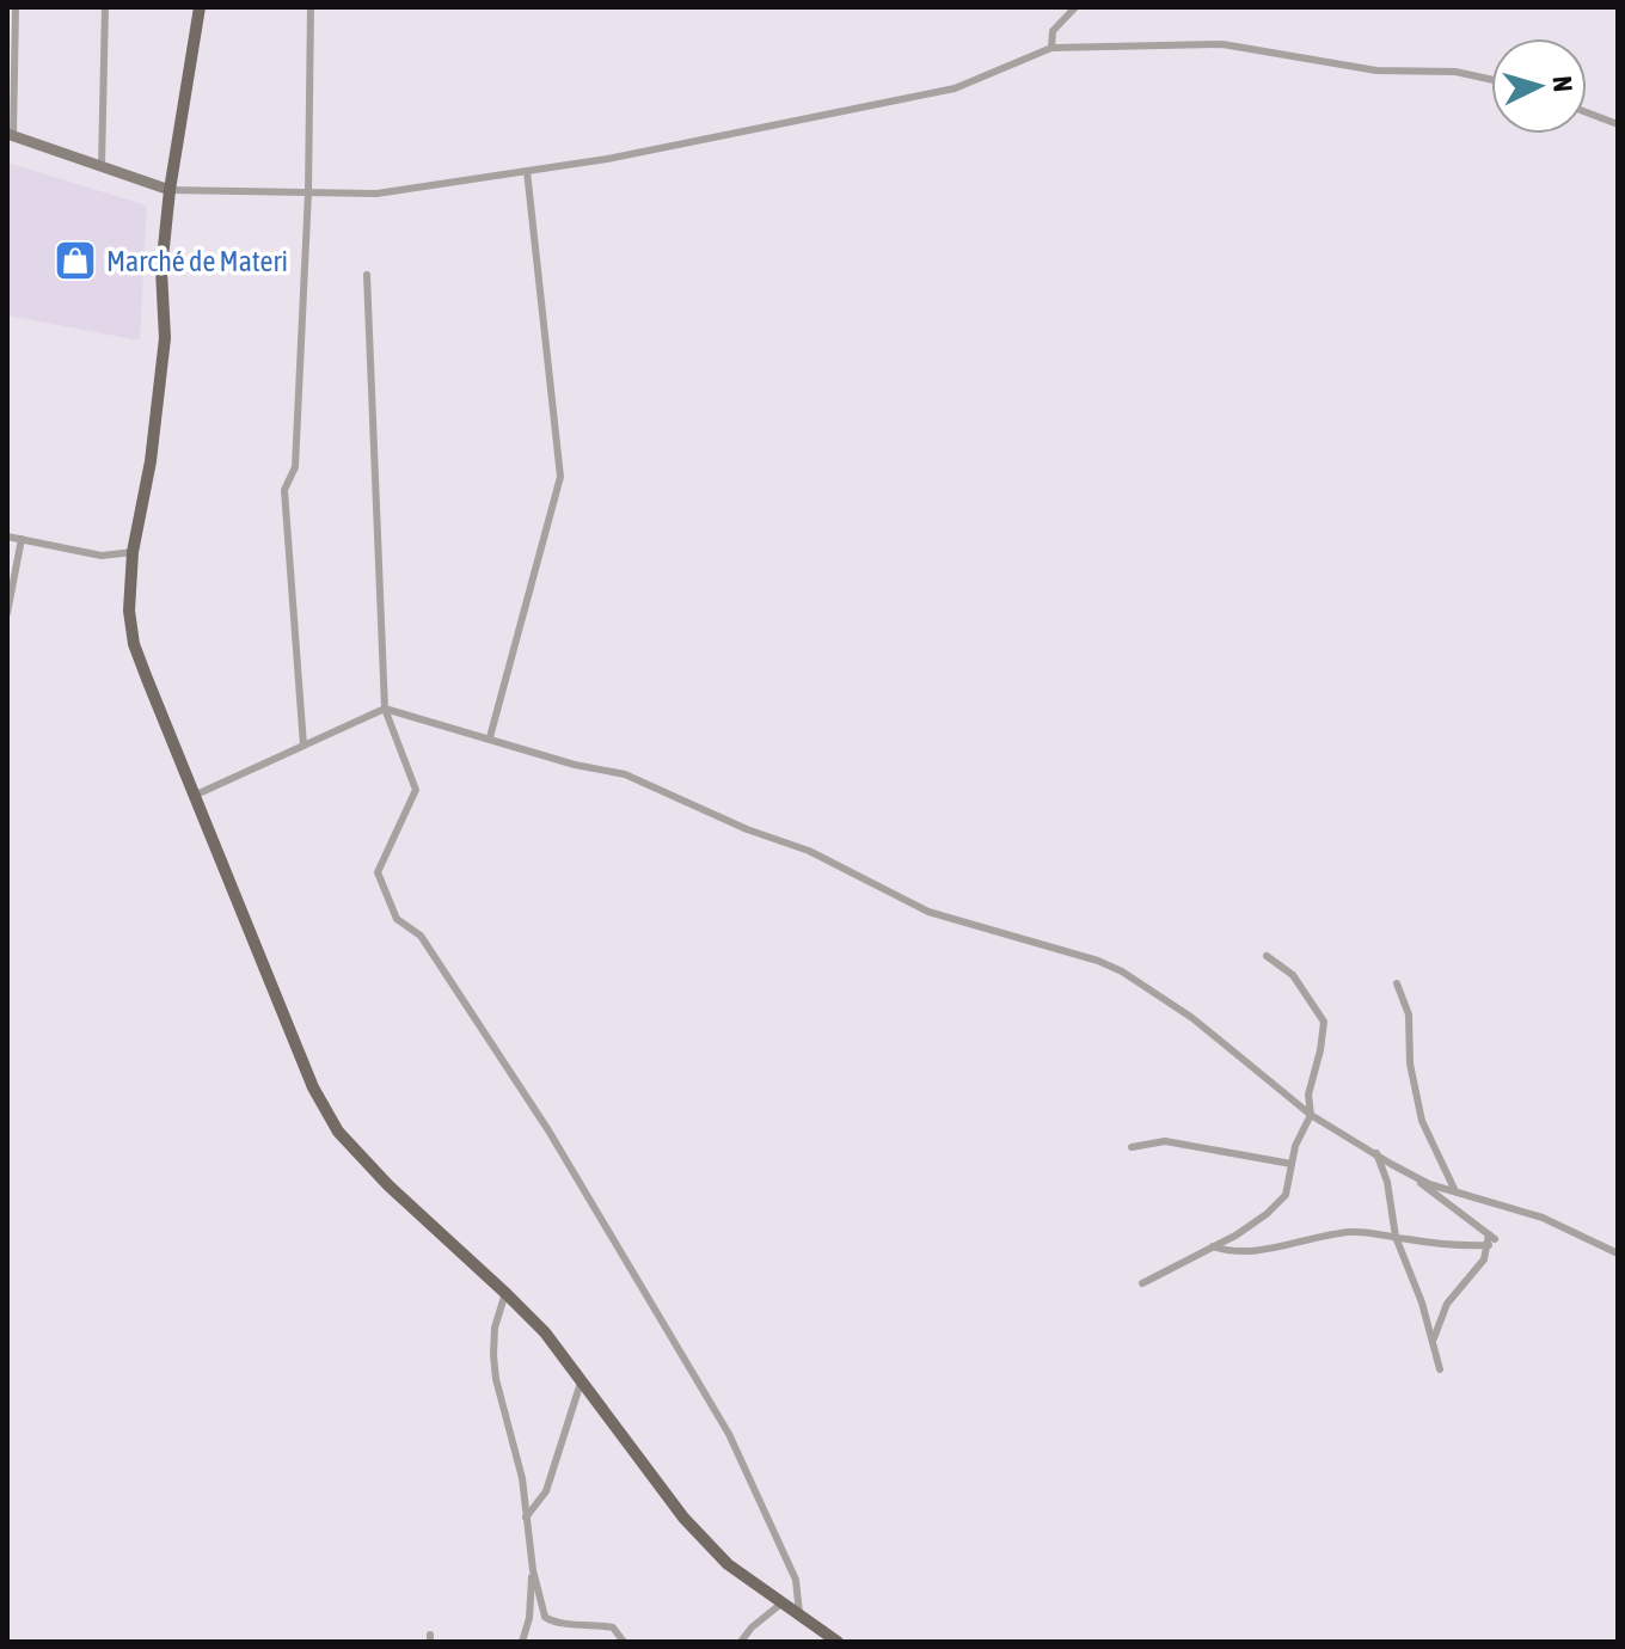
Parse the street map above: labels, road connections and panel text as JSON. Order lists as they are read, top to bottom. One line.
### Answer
{"places":{"shop":["Marché de Materi"]},"north":"right"}
